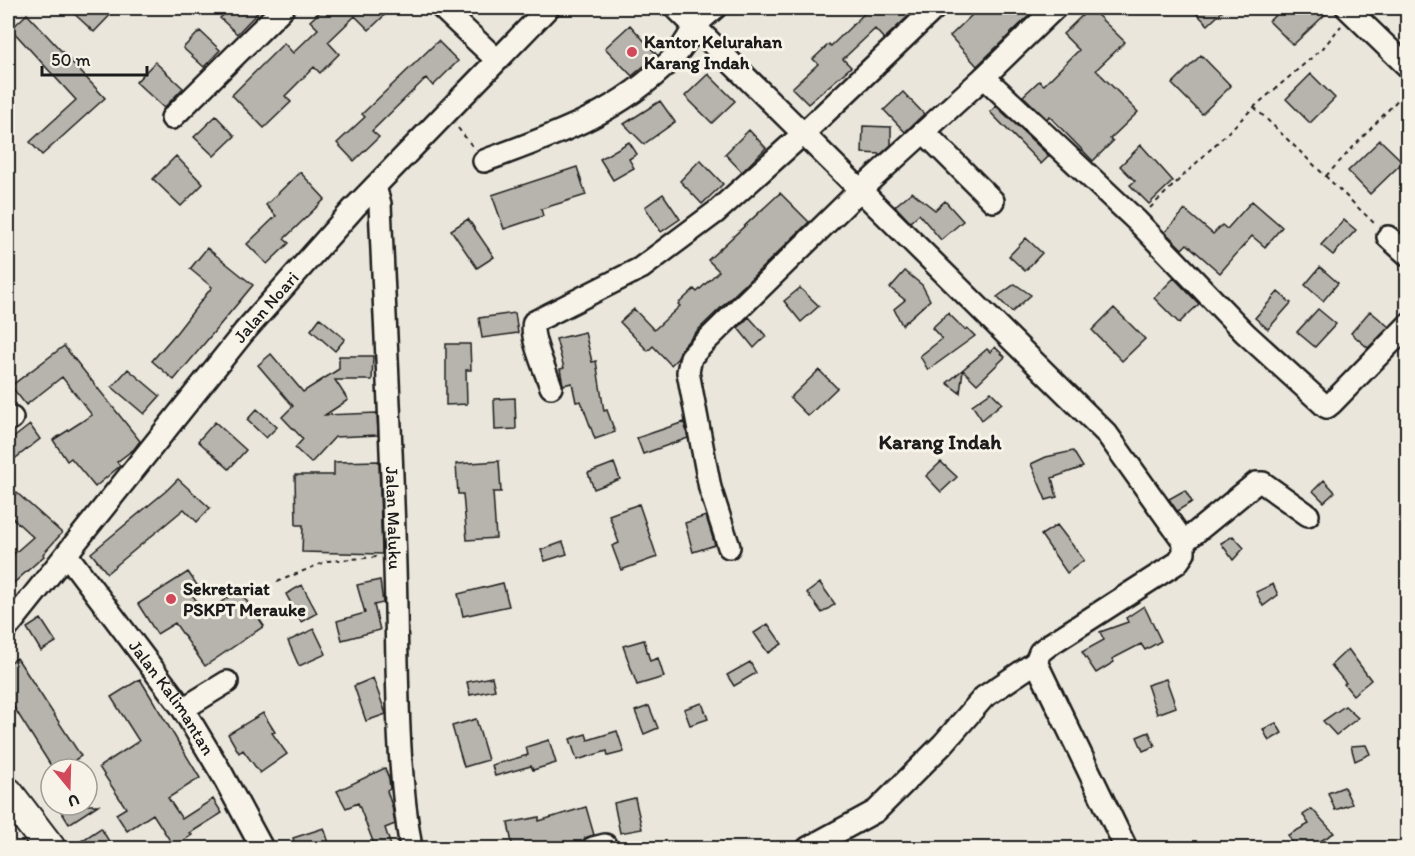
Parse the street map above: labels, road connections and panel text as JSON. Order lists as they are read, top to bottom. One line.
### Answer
{"streets":{"street":["Jalan Noari","Jalan Maluku","Jalan Kalimantan"]},"crossings":[["Jalan Noari","Jalan Maluku"],["Jalan Noari","Jalan Kalimantan"]],"districts":["Karang Indah"],"places":["Kantor Kelurahan Karang Indah","Sekretariat PSKPT Merauke"],"scale_bar":"50 m","north":"bottom"}
